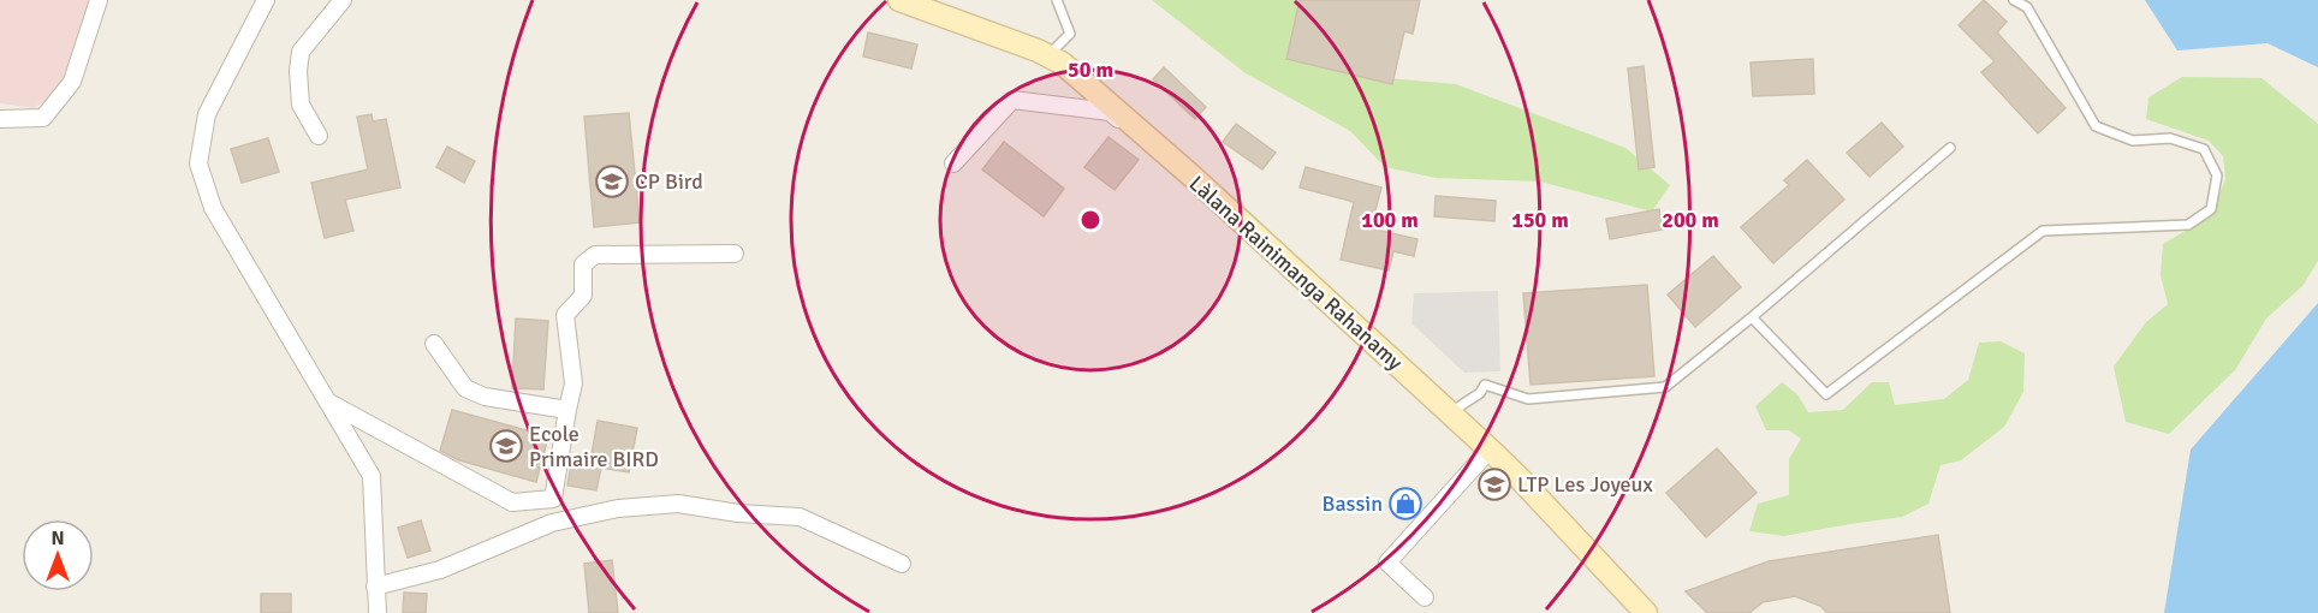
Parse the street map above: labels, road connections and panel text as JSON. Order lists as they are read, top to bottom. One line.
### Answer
{"streets":{"main road":["Làlana Rainimanga Rahanamy"]},"places":{"school or university":["CP Bird","Ecole Primaire BIRD","LTP Les Joyeux"],"shop":["Bassin"]},"north":"top","rings":["50 m","100 m","150 m","200 m"]}
